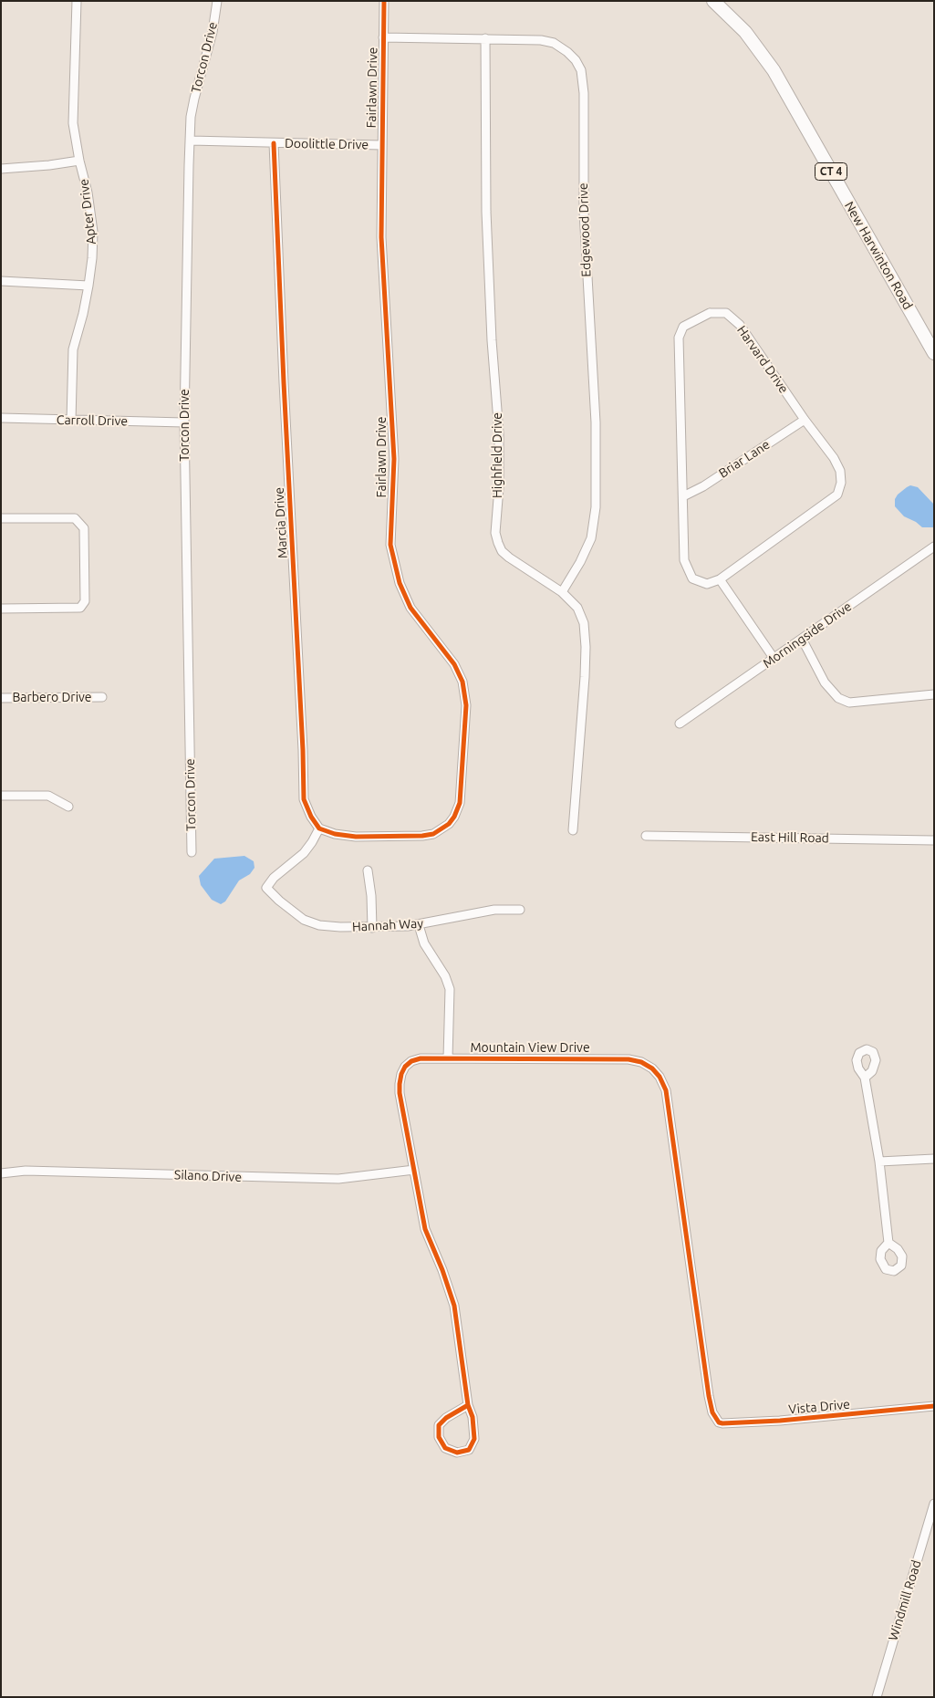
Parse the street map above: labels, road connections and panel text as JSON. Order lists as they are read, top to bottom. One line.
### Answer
{"streets":{"main road":["CT 4","New Harwinton Road"],"street":["Torcon Drive","Fairlawn Drive","Doolittle Drive","Apter Drive","Edgewood Drive","Harvard Drive","Carroll Drive","Highfield Drive","Briar Lane","Marcia Drive","Morningside Drive","Barbero Drive","East Hill Road","Hannah Way","Mountain View Drive","Silano Drive","Vista Drive","Windmill Road"]},"crossings":[["Torcon Drive","Doolittle Drive"],["Torcon Drive","Carroll Drive"],["Fairlawn Drive","Doolittle Drive"],["Fairlawn Drive","Edgewood Drive"],["Fairlawn Drive","Marcia Drive"],["Fairlawn Drive","Hannah Way"],["Doolittle Drive","Marcia Drive"],["Apter Drive","Carroll Drive"],["Edgewood Drive","Highfield Drive"],["Harvard Drive","Briar Lane"],["Marcia Drive","Hannah Way"],["Mountain View Drive","Silano Drive"],["Mountain View Drive","Vista Drive"]]}
